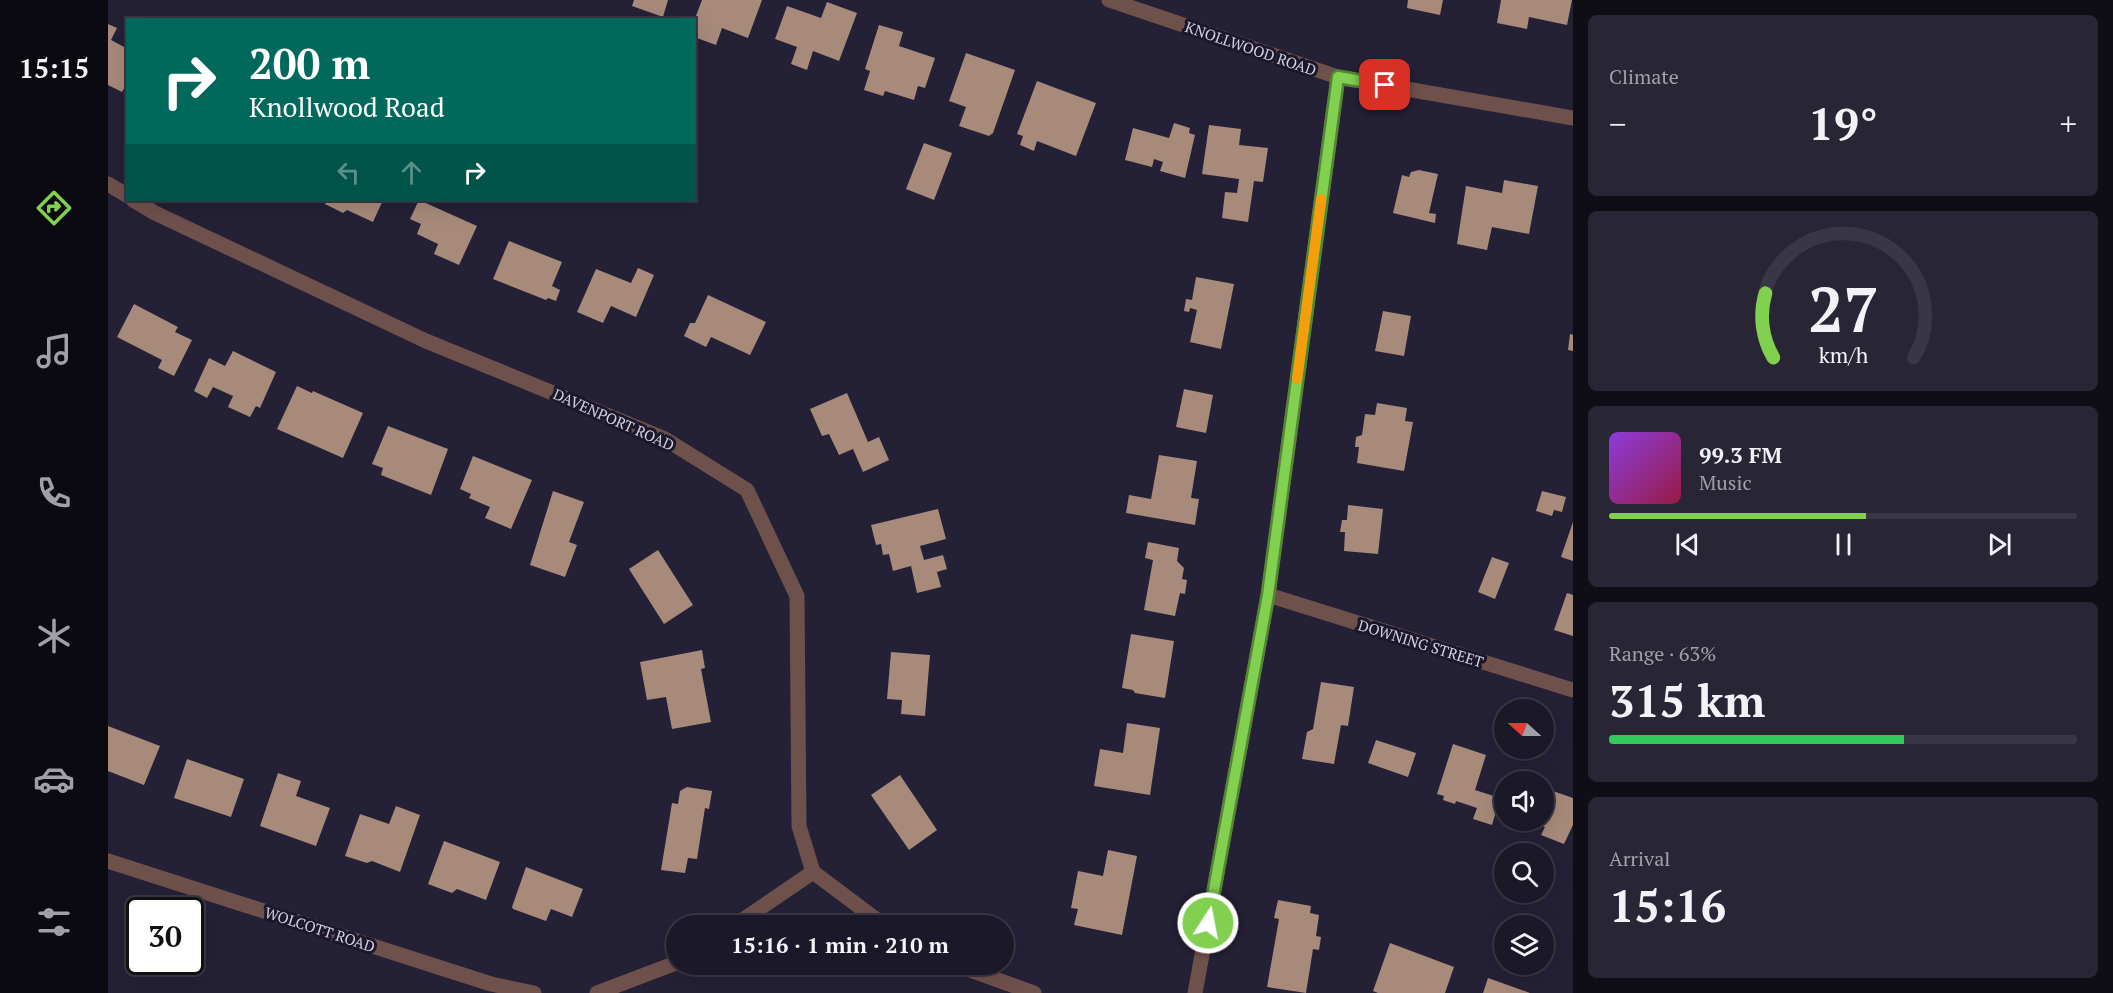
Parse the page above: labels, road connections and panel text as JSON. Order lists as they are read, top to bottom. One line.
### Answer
{"streets":{"street":["KNOLLWOOD ROAD","DAVENPORT ROAD","DOWNING STREET","WOLCOTT ROAD"]},"north":"left","page":{"tabs":"15:15","tile":["Climate",["Range · 63%","315 km"],["Arrival","15:16"]],"turn":["200 m","Knollwood Road"],"heat":["−","19°","+"],"song":["99.3 FM","Music"],"limit":"30","trip":"15:16 · 1 min · 210 m","gauge":["27","km/h"]}}
